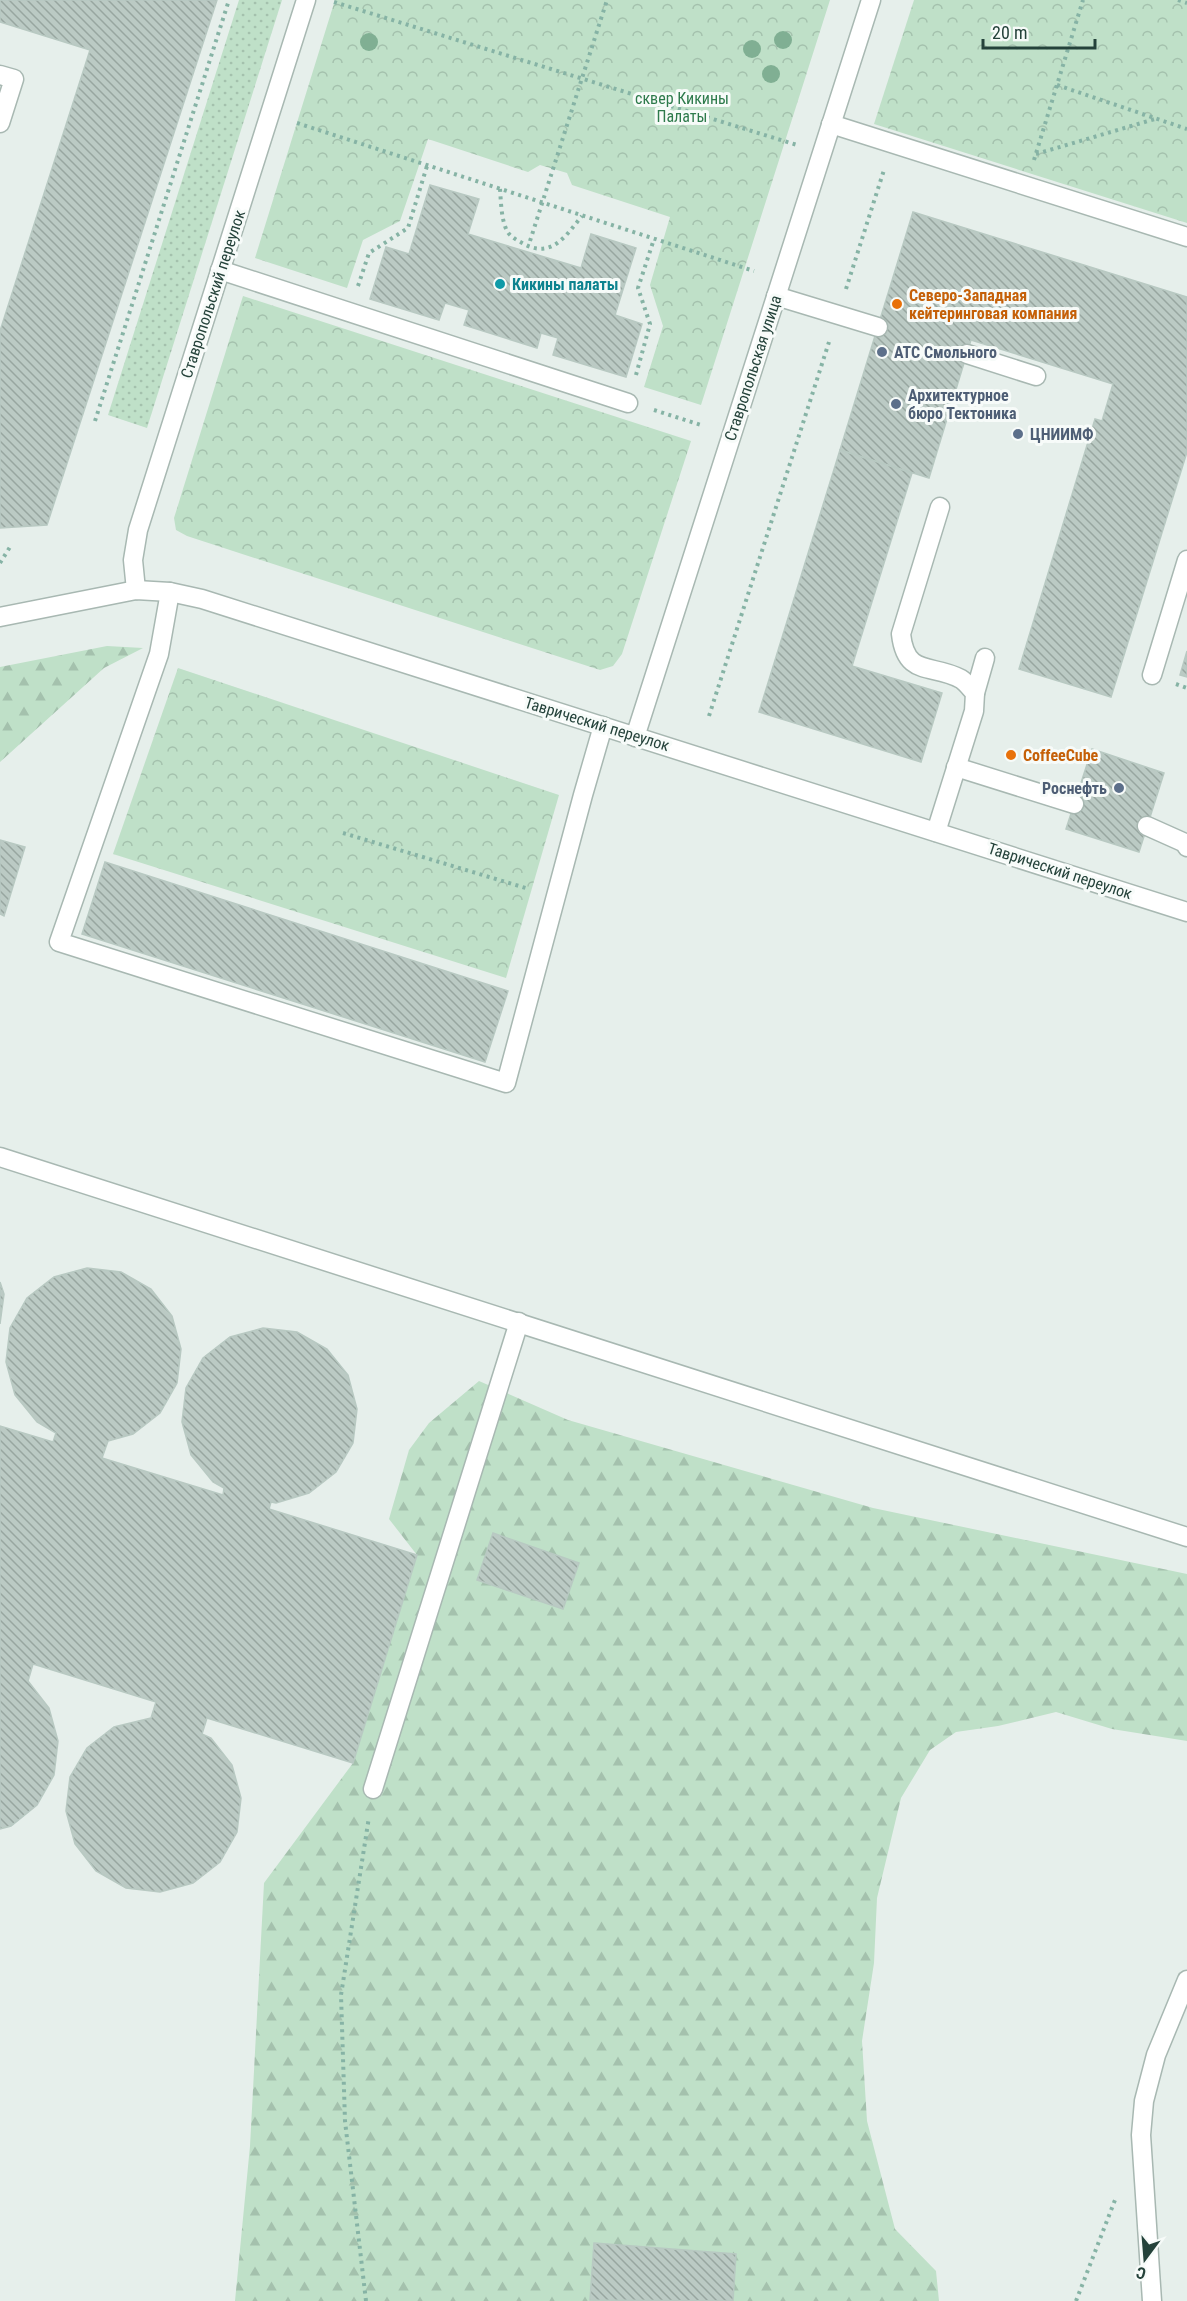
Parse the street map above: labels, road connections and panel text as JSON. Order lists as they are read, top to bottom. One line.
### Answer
{"streets":{"street":["Ставропольский переулок","Ставропольская улица","Таврический переулок"]},"crossings":[["Ставропольский переулок","Таврический переулок"],["Ставропольская улица","Таврический переулок"]],"parks":["сквер Кикины Палаты"],"places":["Кикины палаты","Северо-Западная кейтеринговая компания","АТС Смольного","Архитектурное бюро Тектоника","ЦНИИМФ","CoffeeCube","Роснефть"],"scale_bar":"20 m","north":"bottom"}
